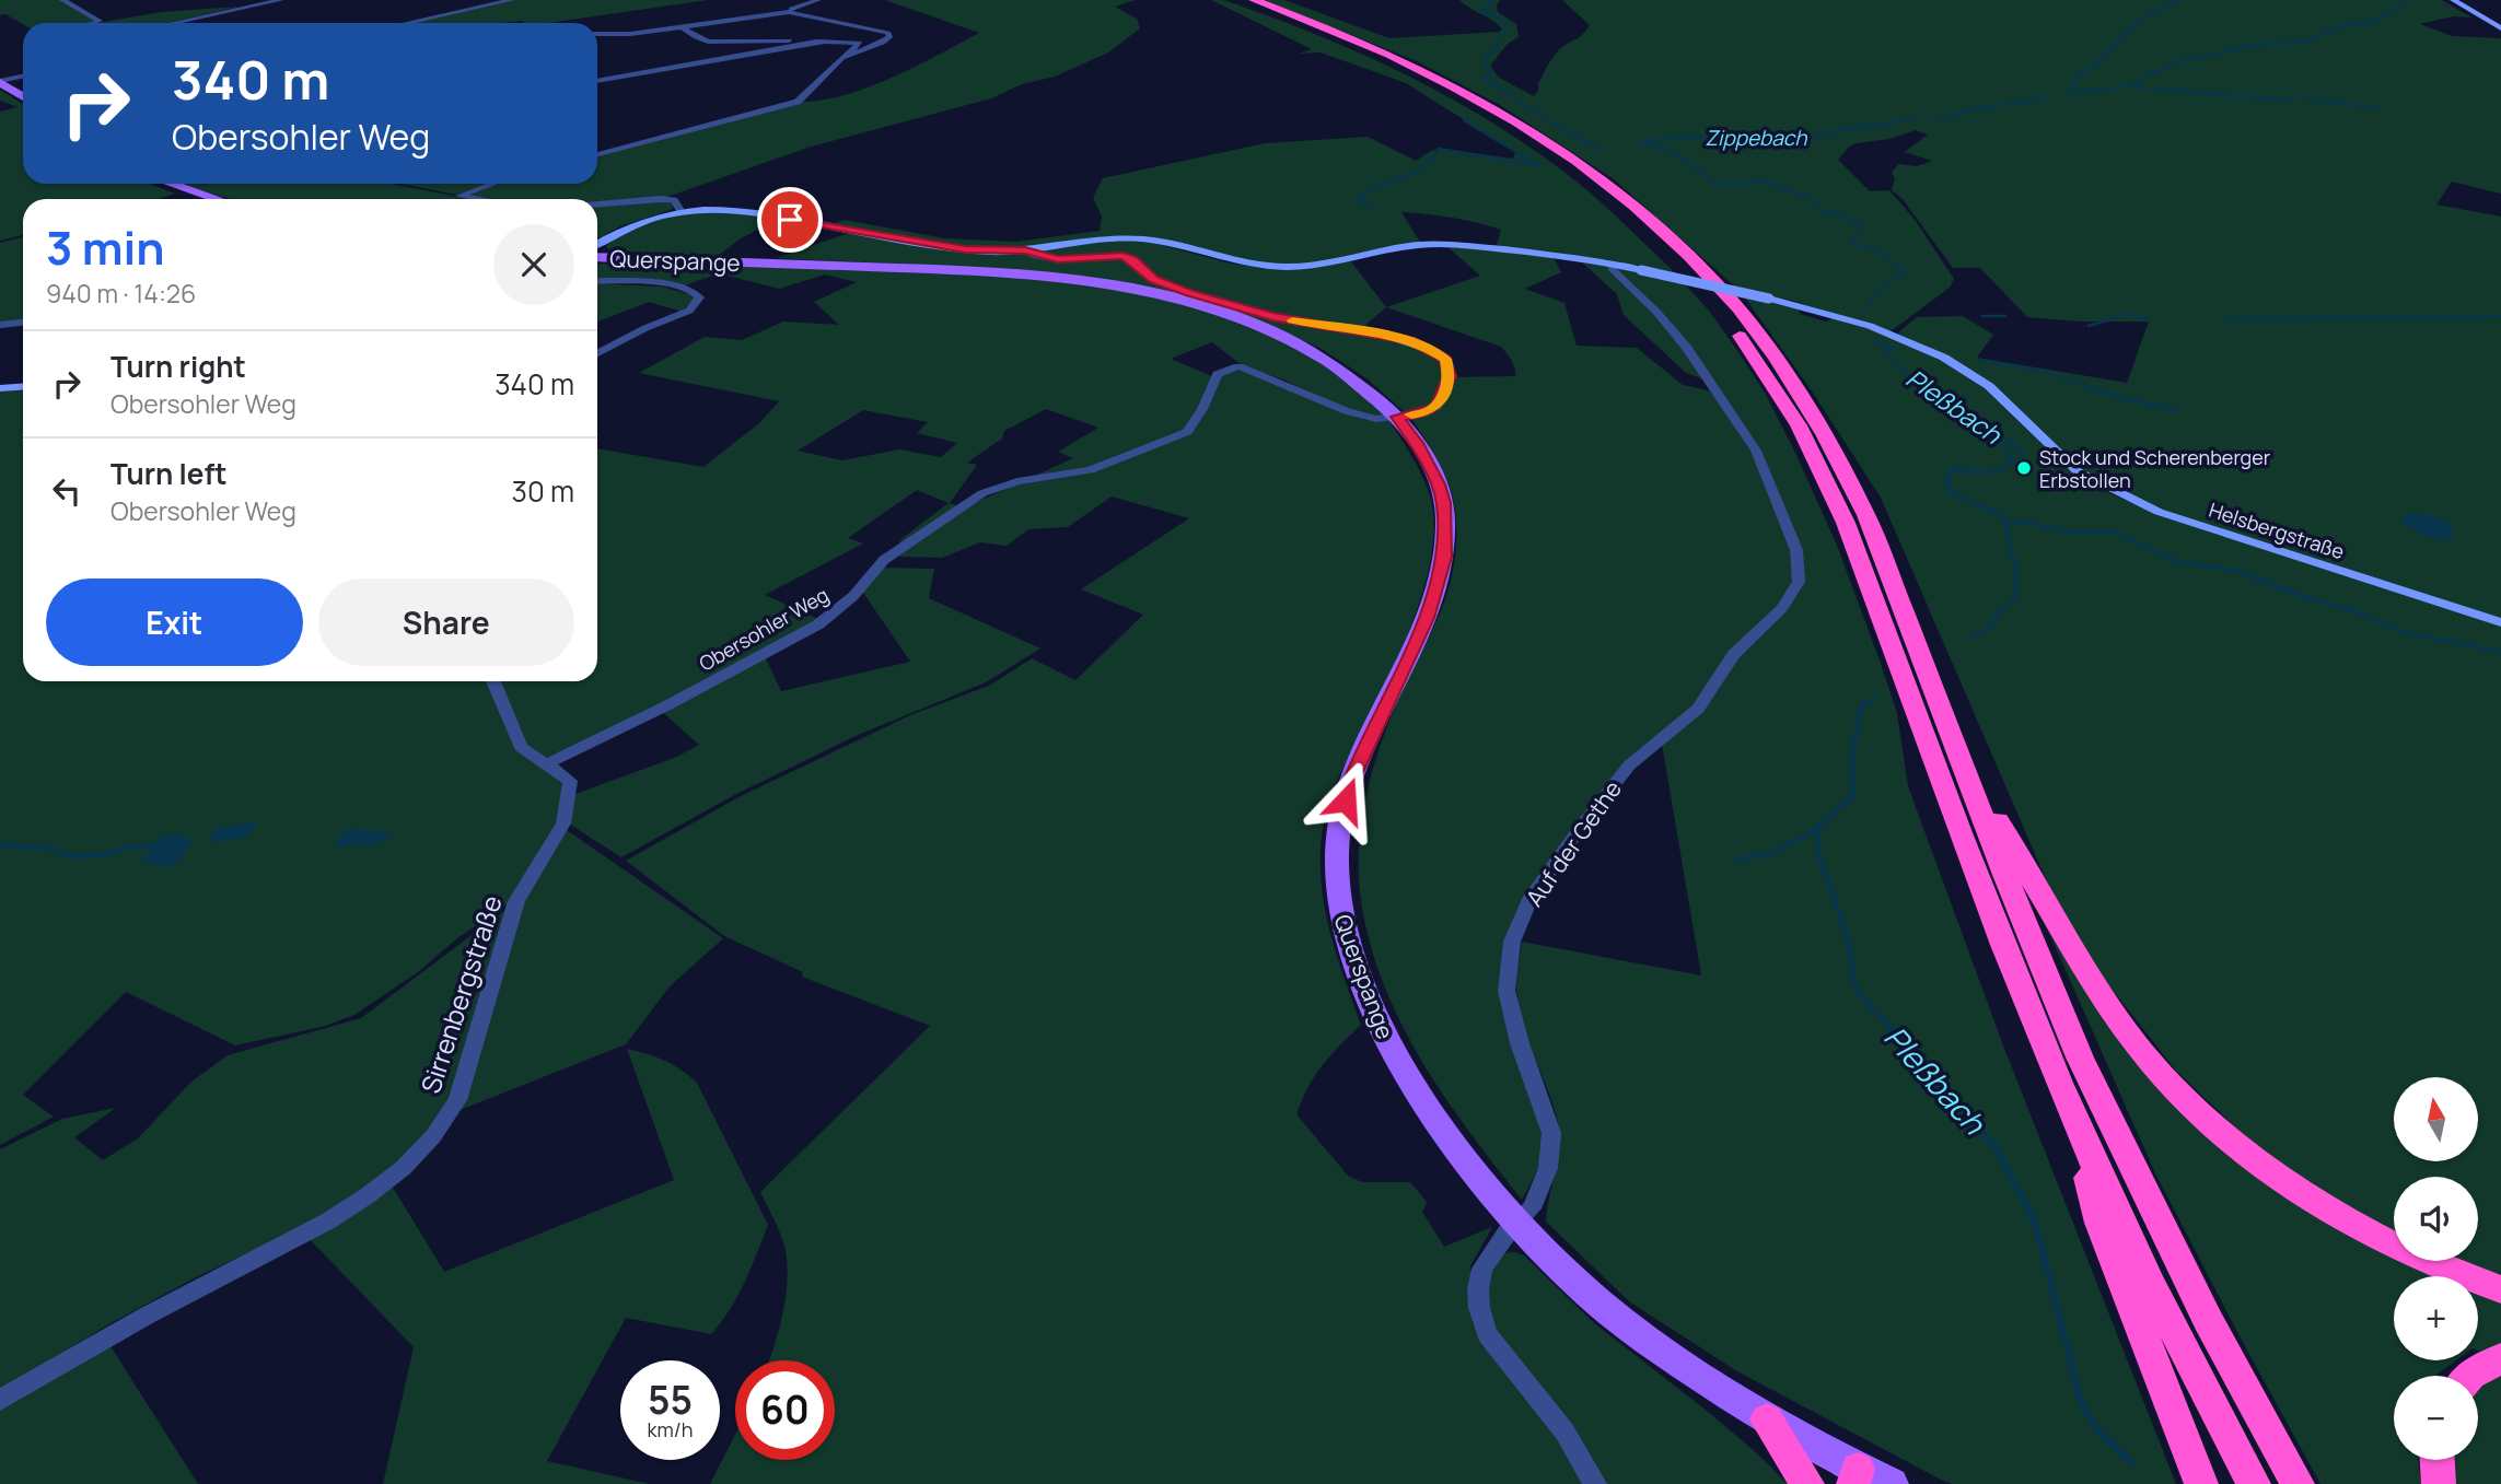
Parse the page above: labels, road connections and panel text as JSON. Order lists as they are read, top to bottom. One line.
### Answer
{"streets":{"main road":["Querspange"],"street":["Helsbergstraße","Obersohler Weg","Auf der Gethe","Sirrenbergstraße"]},"crossings":[["Querspange","Obersohler Weg"],["Querspange","Auf der Gethe"],["Helsbergstraße","Obersohler Weg"],["Helsbergstraße","Auf der Gethe"],["Obersohler Weg","Sirrenbergstraße"]],"water":["Zippebach","Pleßbach"],"places":["Stock und Scherenberger Erbstollen"],"north":"top","page":{"turn":["340 m","Obersohler Weg"],"heading":["3 min","940 m · 14:26"],"list":[{"name":"Turn right","note":"Obersohler Weg","value":"340 m"},{"name":"Turn left","note":"Obersohler Weg","value":"30 m"}],"buttons":["Exit","Share"],"map_buttons":["+","−"],"speed":"55 km/h","limit":"60"}}
